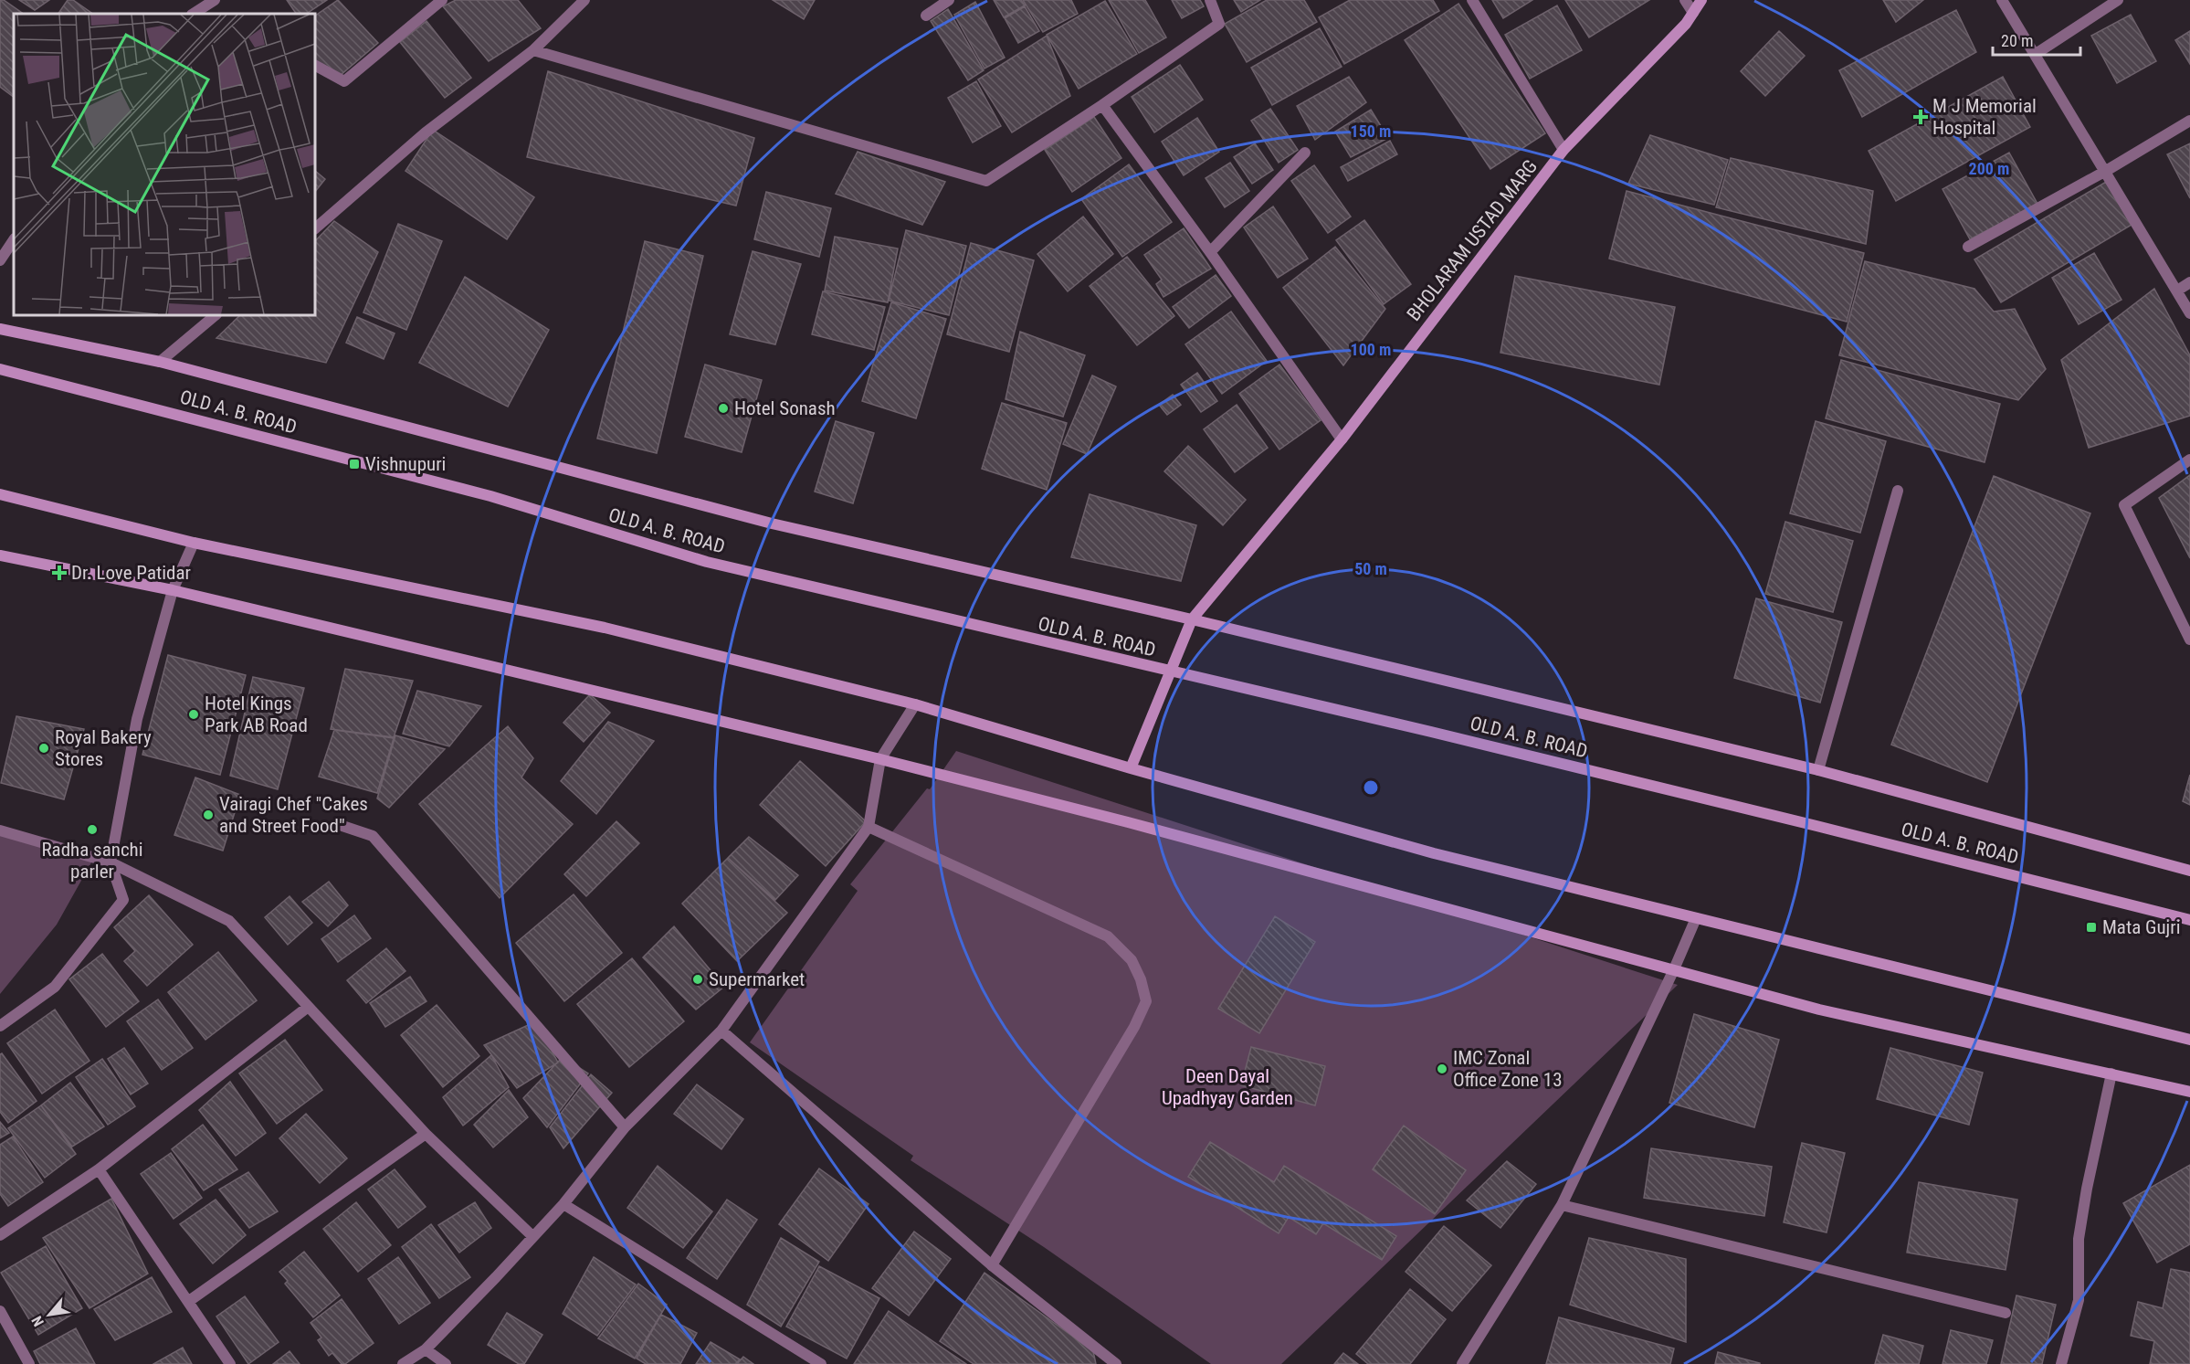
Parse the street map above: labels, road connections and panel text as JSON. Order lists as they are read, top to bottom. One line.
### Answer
{"streets":{"street":["BHOLARAM USTAD MARG","OLD A. B. ROAD"]},"crossings":[["BHOLARAM USTAD MARG","OLD A. B. ROAD"]],"parks":["Deen Dayal Upadhyay Garden"],"places":{"health":["M J Memorial Hospital","Dr. Love Patidar"],"other":["Hotel Sonash","Hotel Kings Park AB Road","Royal Bakery Stores","Vairagi Chef \"Cakes and Street Food\"","Radha sanchi parler","Supermarket","IMC Zonal Office Zone 13"],"transit":["Vishnupuri","Mata Gujri"]},"scale_bar":"20 m","north":"bottom left","rings":["150 m","200 m","100 m","50 m"]}
